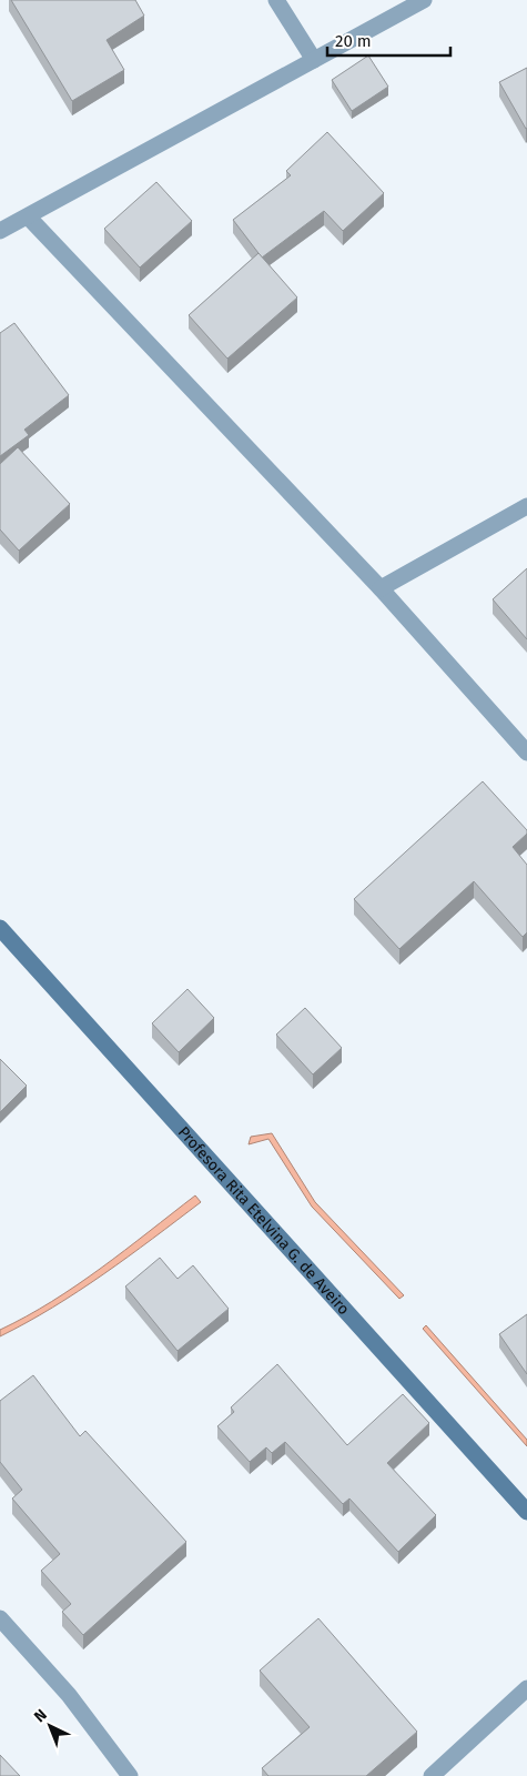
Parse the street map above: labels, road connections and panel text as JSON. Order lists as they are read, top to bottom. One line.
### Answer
{"streets":{"street":["Profesora Rita Etelvina G. de Aveiro"]},"scale_bar":"20 m","north":"top left"}
